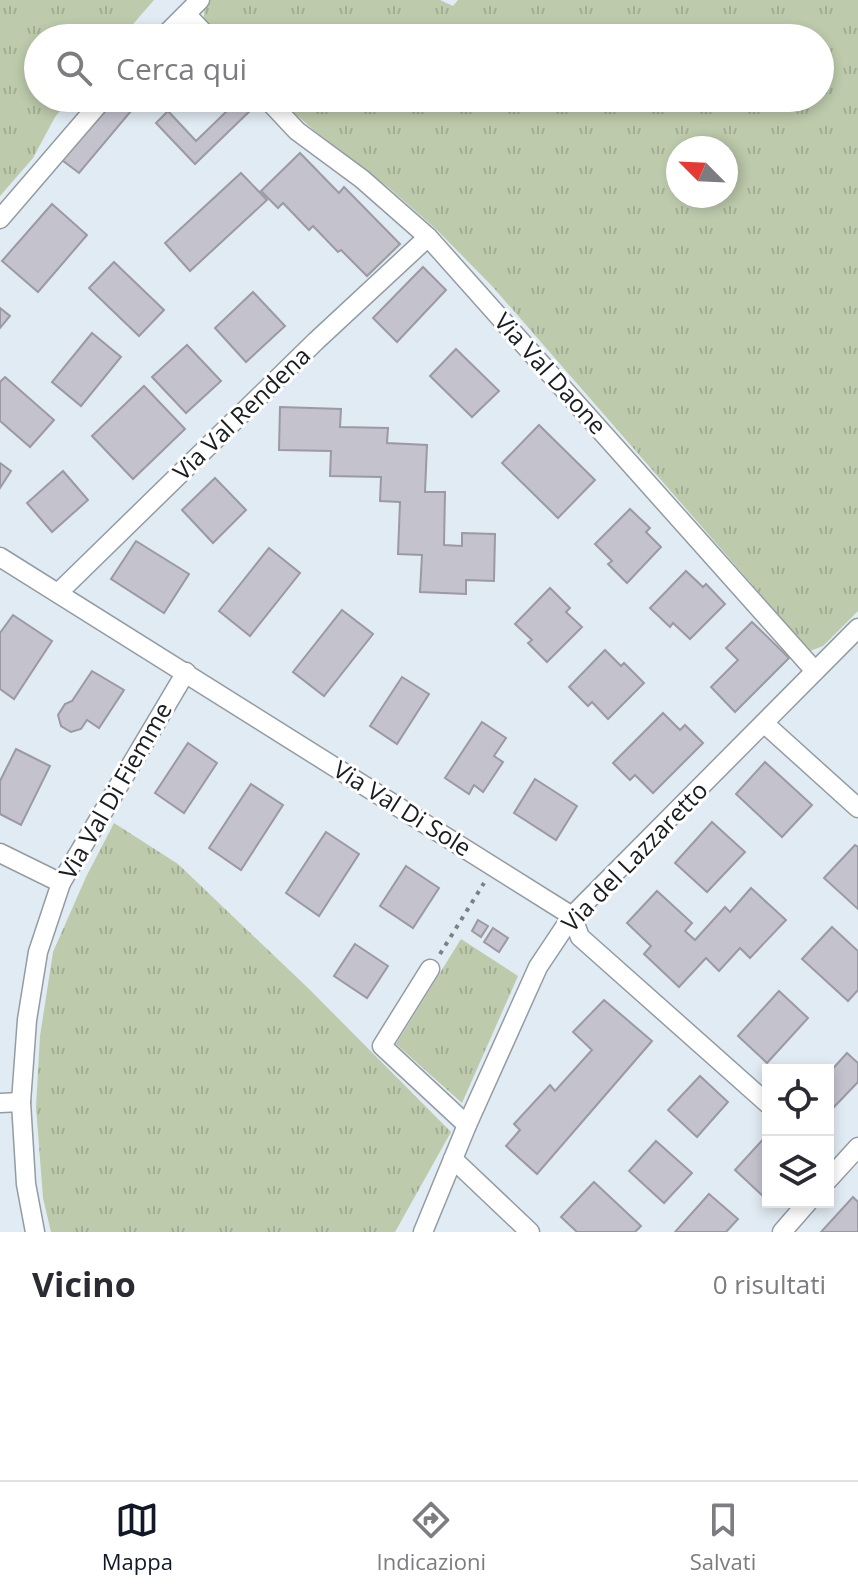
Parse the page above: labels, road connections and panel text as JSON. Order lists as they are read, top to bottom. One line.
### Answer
{"streets":{"street":["Via Val Daone","Via Val Rendena","Via Val Di Fiemme","Via Val Di Sole","Via del Lazzaretto"]},"crossings":[["Via Val Daone","Via Val Rendena"],["Via Val Daone","Via del Lazzaretto"],["Via Val Rendena","Via Val Di Sole"],["Via Val Di Fiemme","Via Val Di Sole"],["Via Val Di Sole","Via del Lazzaretto"]],"north":"top left","page":{"search":"Cerca qui","heading":["Vicino","0 risultati"],"nav":["Mappa","Indicazioni","Salvati"]}}
